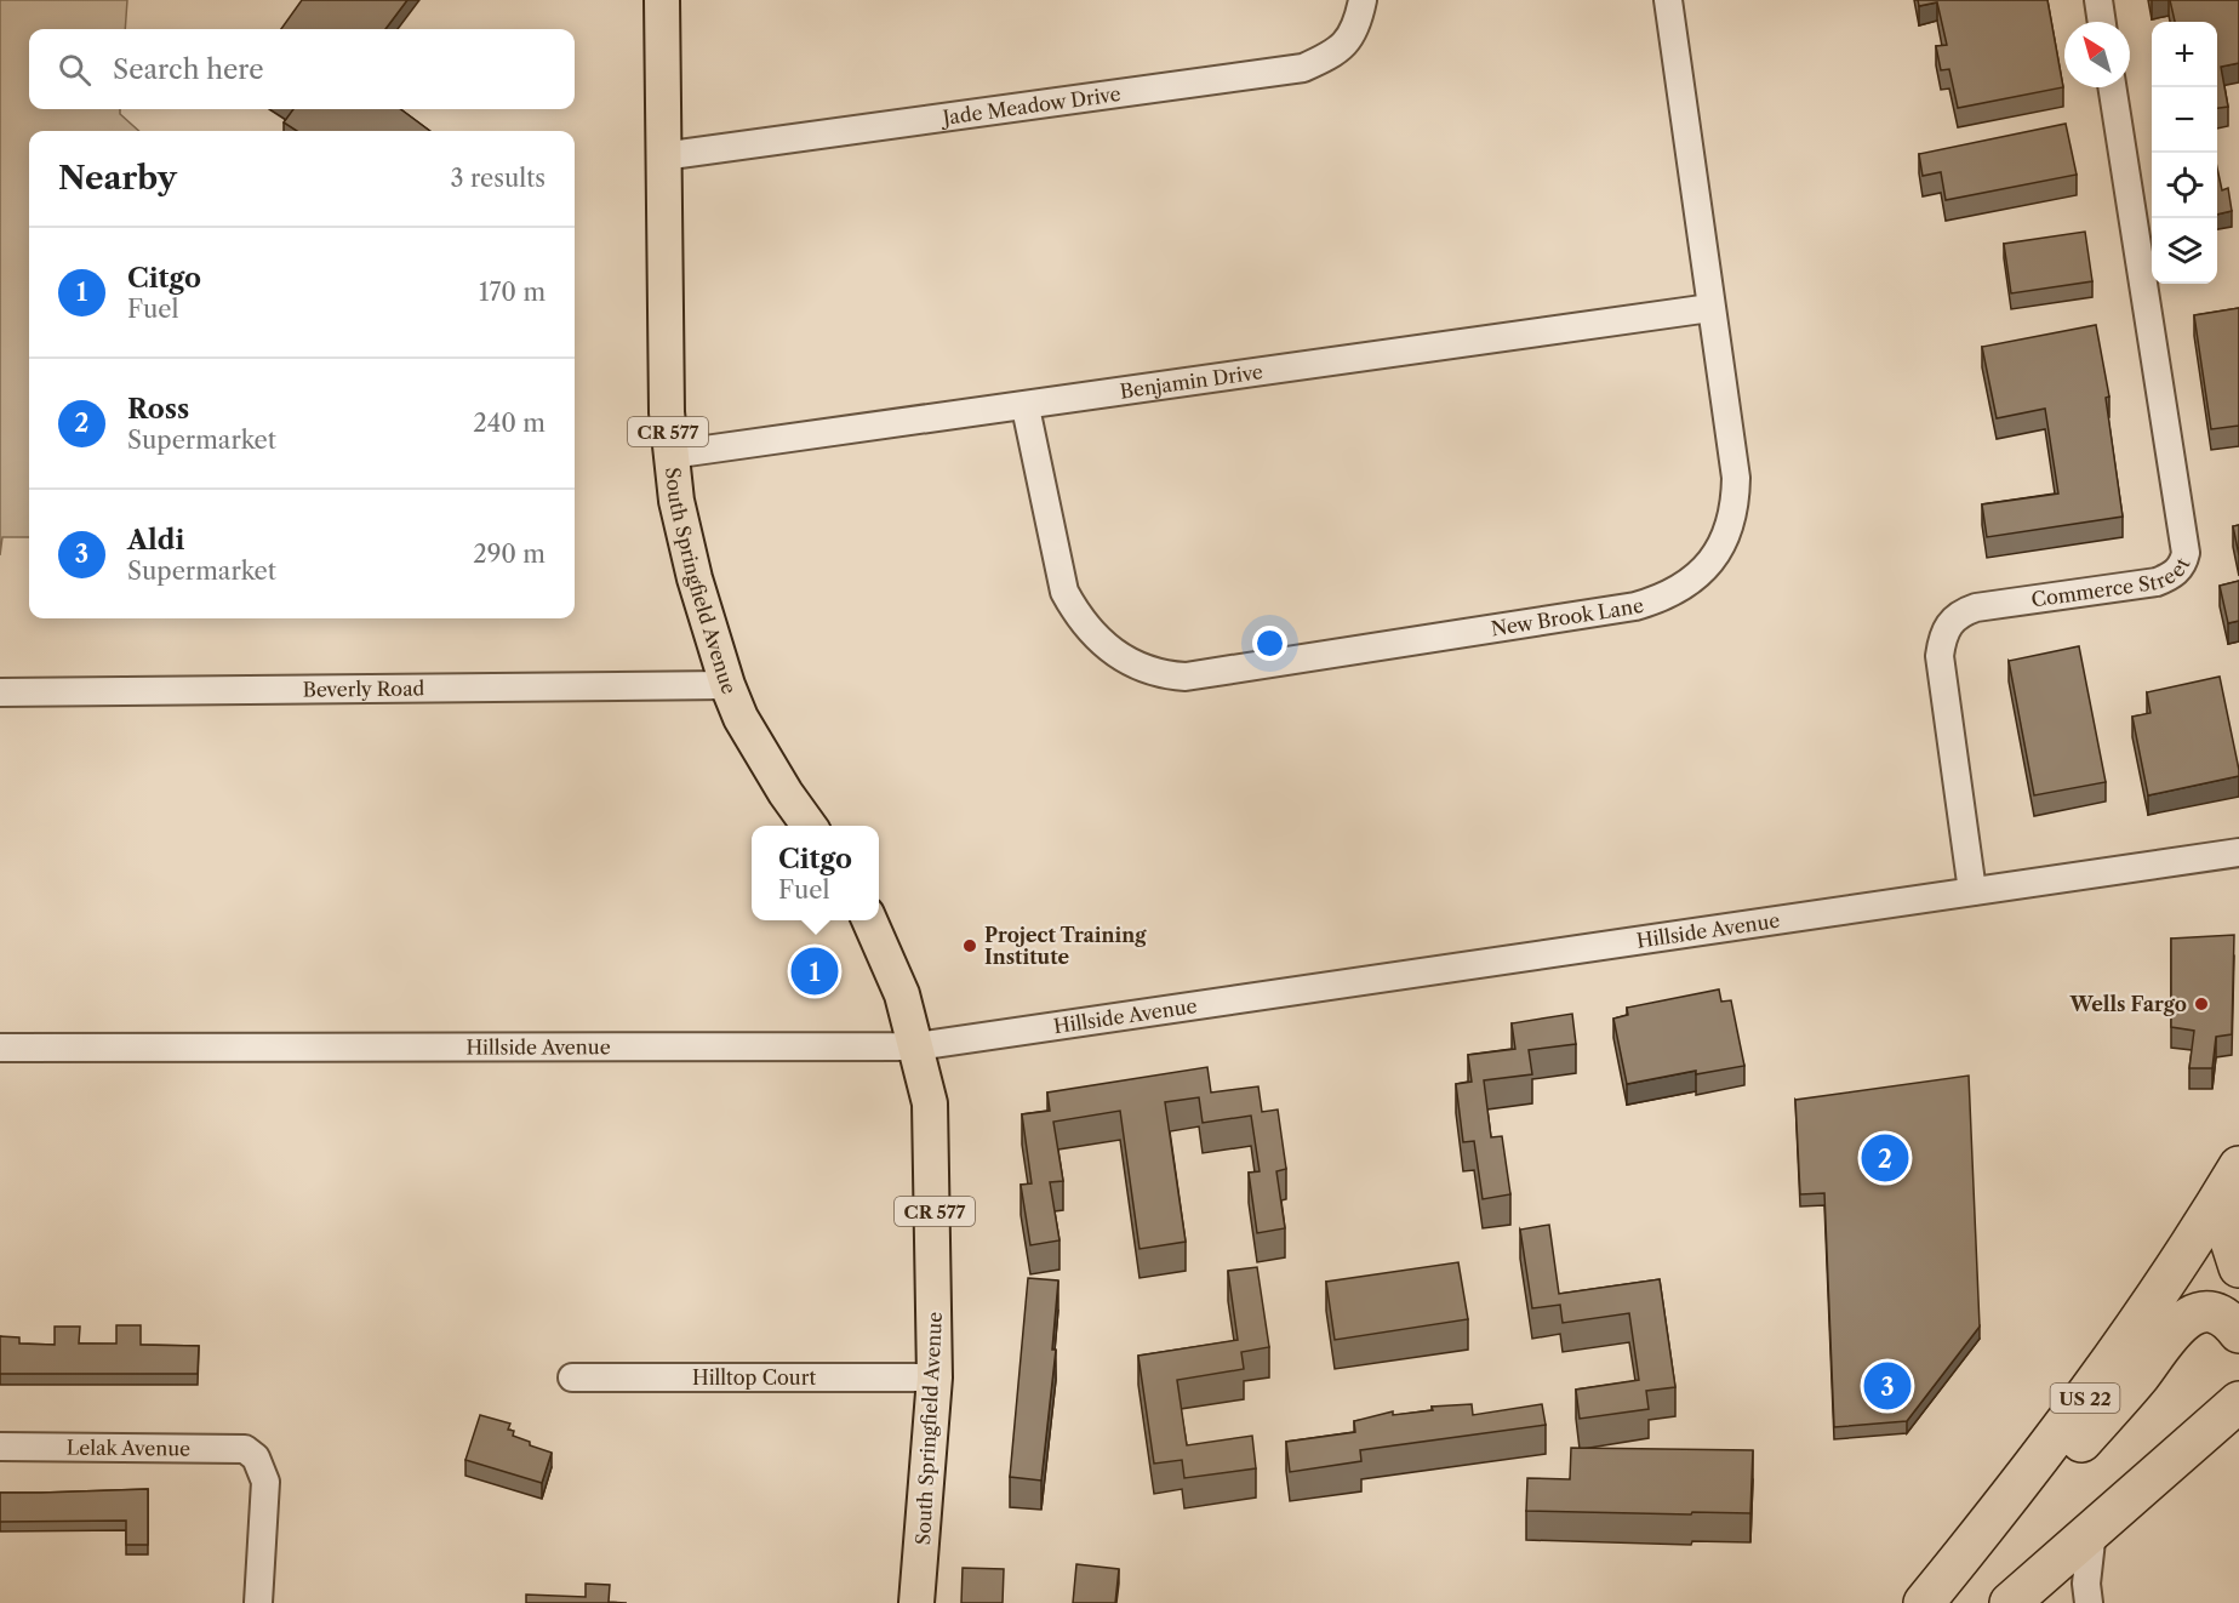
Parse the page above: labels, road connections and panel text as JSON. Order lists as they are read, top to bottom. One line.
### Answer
{"streets":{"highway":["US 22"],"main road":["CR 577","South Springfield Avenue"],"street":["Jade Meadow Drive","Benjamin Drive","Commerce Street","New Brook Lane","Beverly Road","Hillside Avenue","Hilltop Court","Lelak Avenue"]},"crossings":[["Jade Meadow Drive","South Springfield Avenue"],["Benjamin Drive","South Springfield Avenue"],["Benjamin Drive","New Brook Lane"],["Commerce Street","Hillside Avenue"],["South Springfield Avenue","Beverly Road"],["South Springfield Avenue","Hillside Avenue"],["South Springfield Avenue","Hilltop Court"]],"places":["Project Training Institute","Wells Fargo"],"north":"top left","page":{"map_buttons":["+","−"],"search":"Search here","heading":["Nearby","3 results"],"list":[{"mark":"1","name":"Citgo","note":"Fuel","value":"170 m"},{"mark":"2","name":"Ross","note":"Supermarket","value":"240 m"},{"mark":"3","name":"Aldi","note":"Supermarket","value":"290 m"}],"popup":["Citgo","Fuel"],"pins":["1","2","3"]}}
